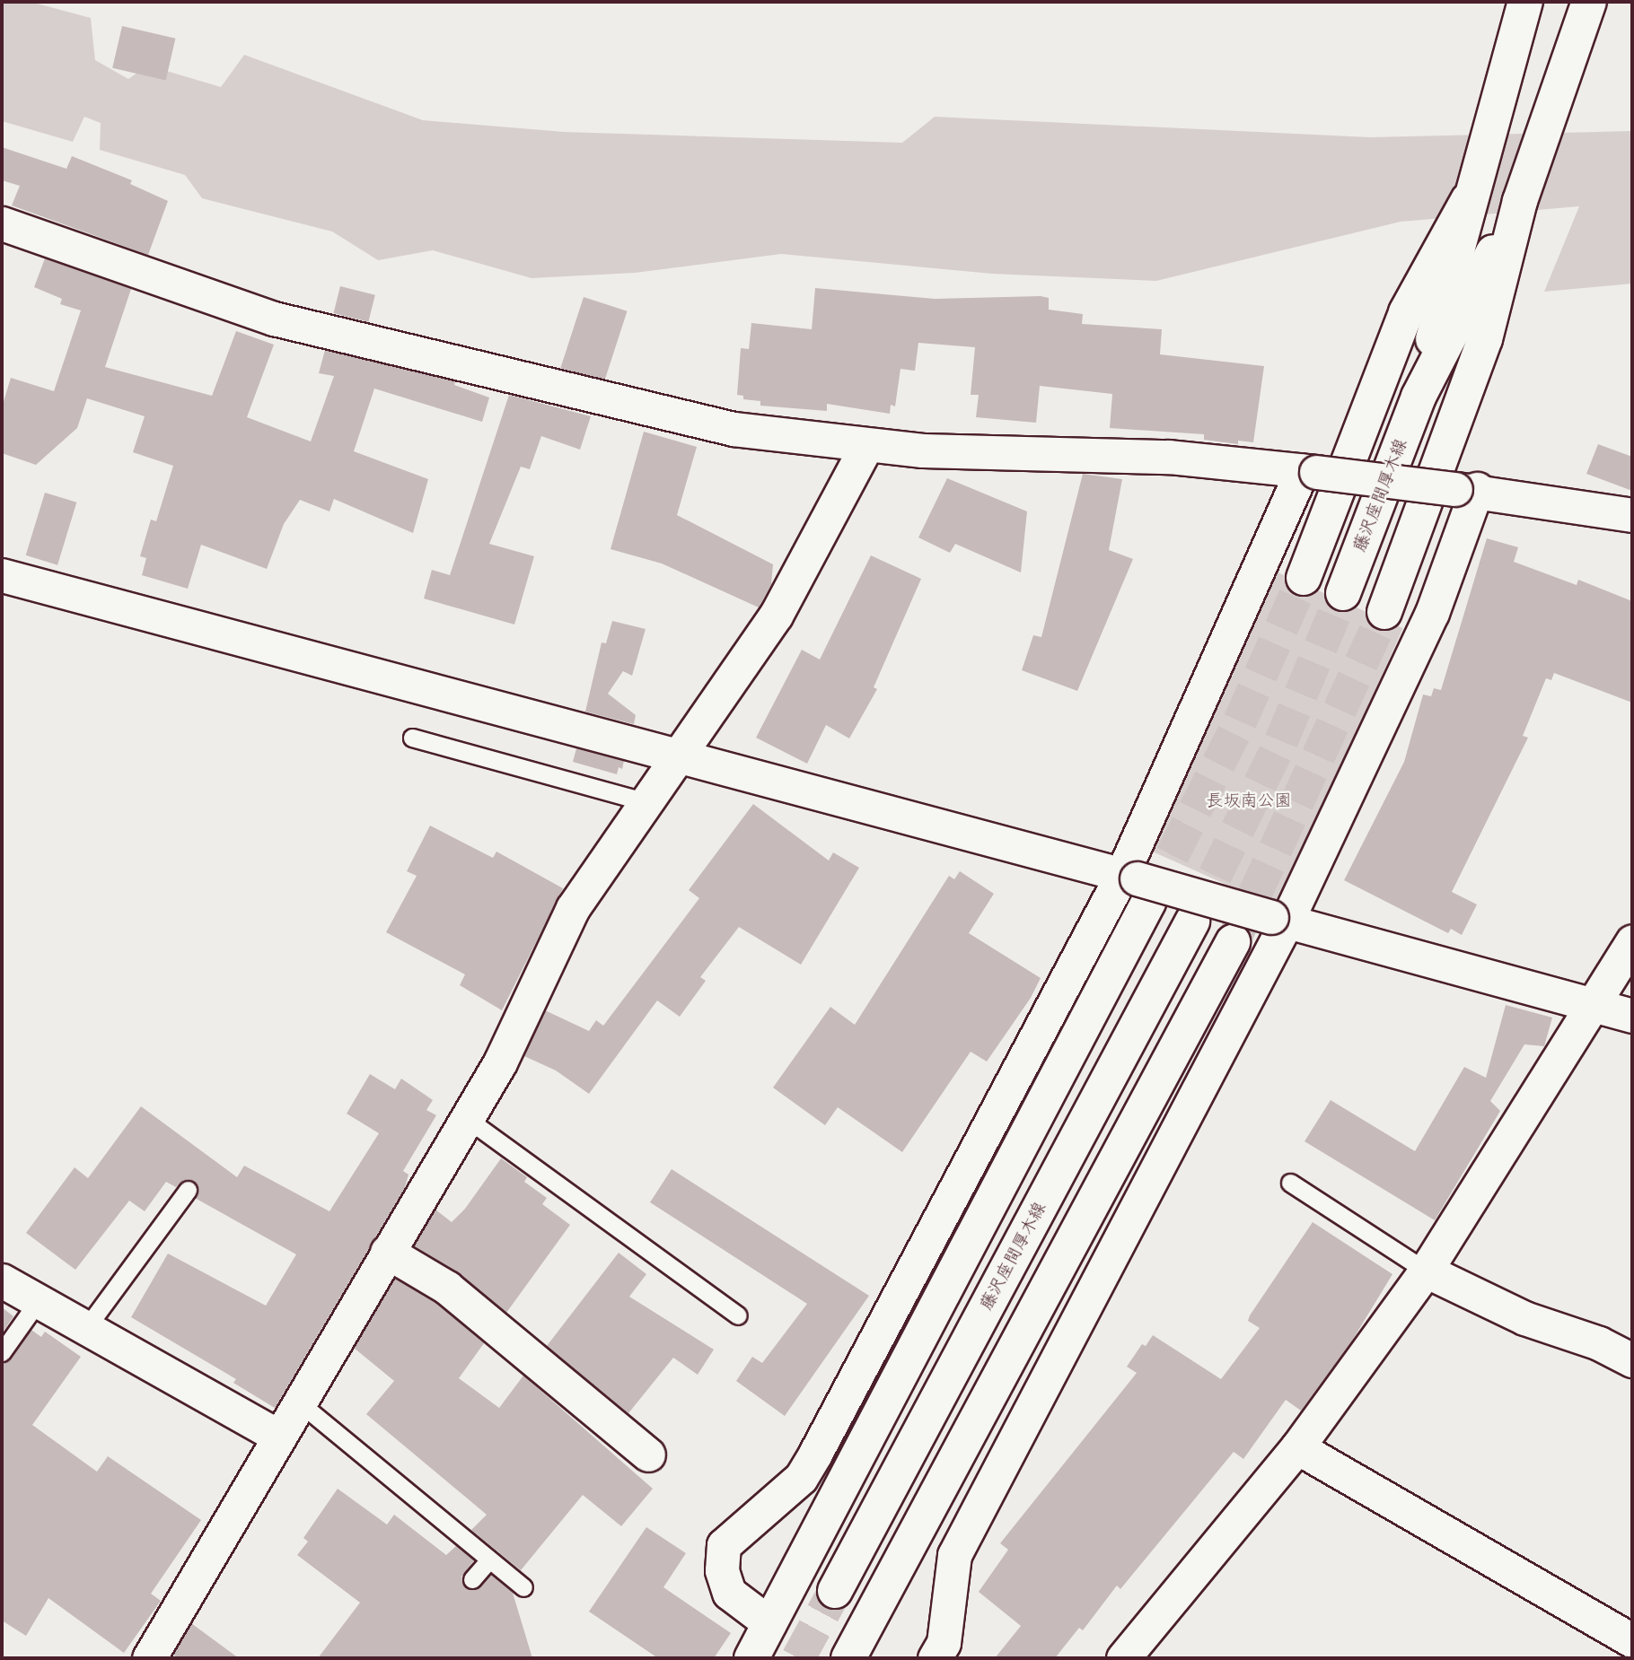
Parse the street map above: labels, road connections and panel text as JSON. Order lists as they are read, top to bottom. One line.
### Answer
{"streets":{"main road":["藤沢座間厚木線"]},"parks":["長坂南公園"]}
